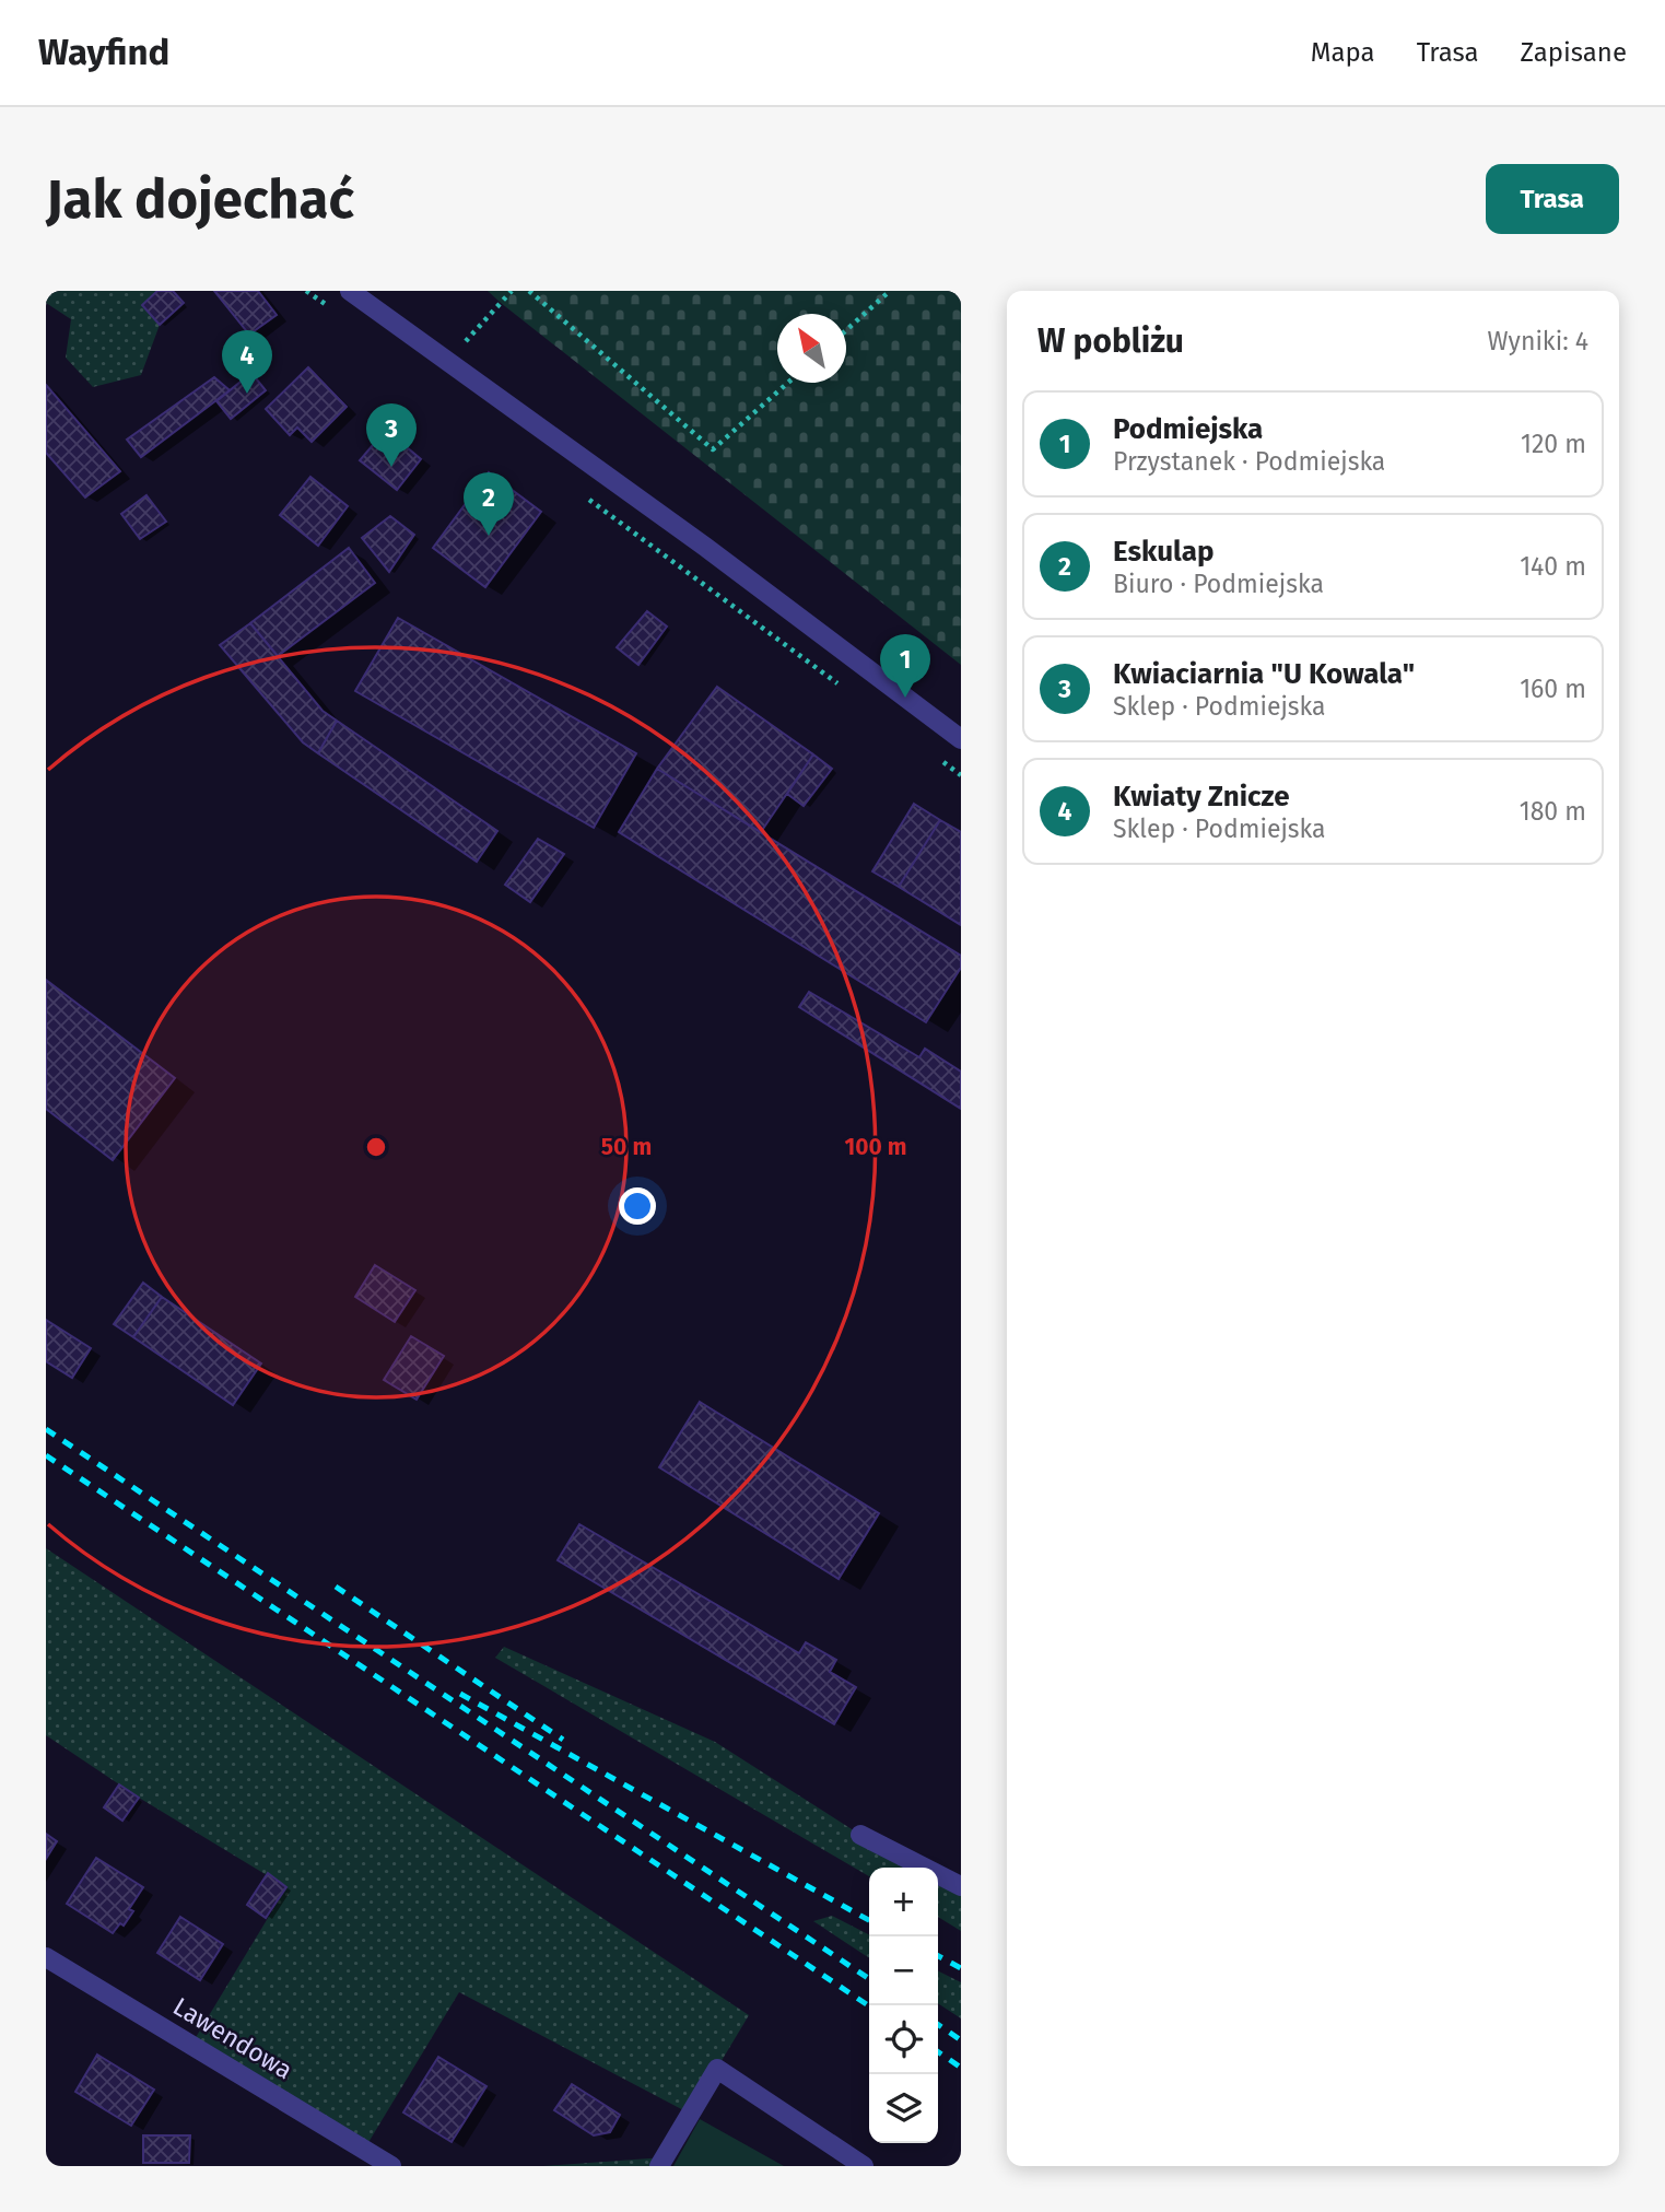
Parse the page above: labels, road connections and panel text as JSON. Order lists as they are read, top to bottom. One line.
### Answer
{"streets":{"street":["Lawendowa"]},"north":"top left","page":{"header":"Wayfind","nav":["Mapa","Trasa","Zapisane"],"buttons":"Trasa","title":"Jak dojechać","heading":["W pobliżu","Wyniki: 4"],"pins":["4","3","2","1"],"list":[{"mark":"1","name":"Podmiejska","note":"Przystanek · Podmiejska","value":"120 m"},{"mark":"2","name":"Eskulap","note":"Biuro · Podmiejska","value":"140 m"},{"mark":"3","name":"Kwiaciarnia \"U Kowala\"","note":"Sklep · Podmiejska","value":"160 m"},{"mark":"4","name":"Kwiaty Znicze","note":"Sklep · Podmiejska","value":"180 m"}],"map_buttons":["+","−"]},"rings":["50 m","100 m"]}
